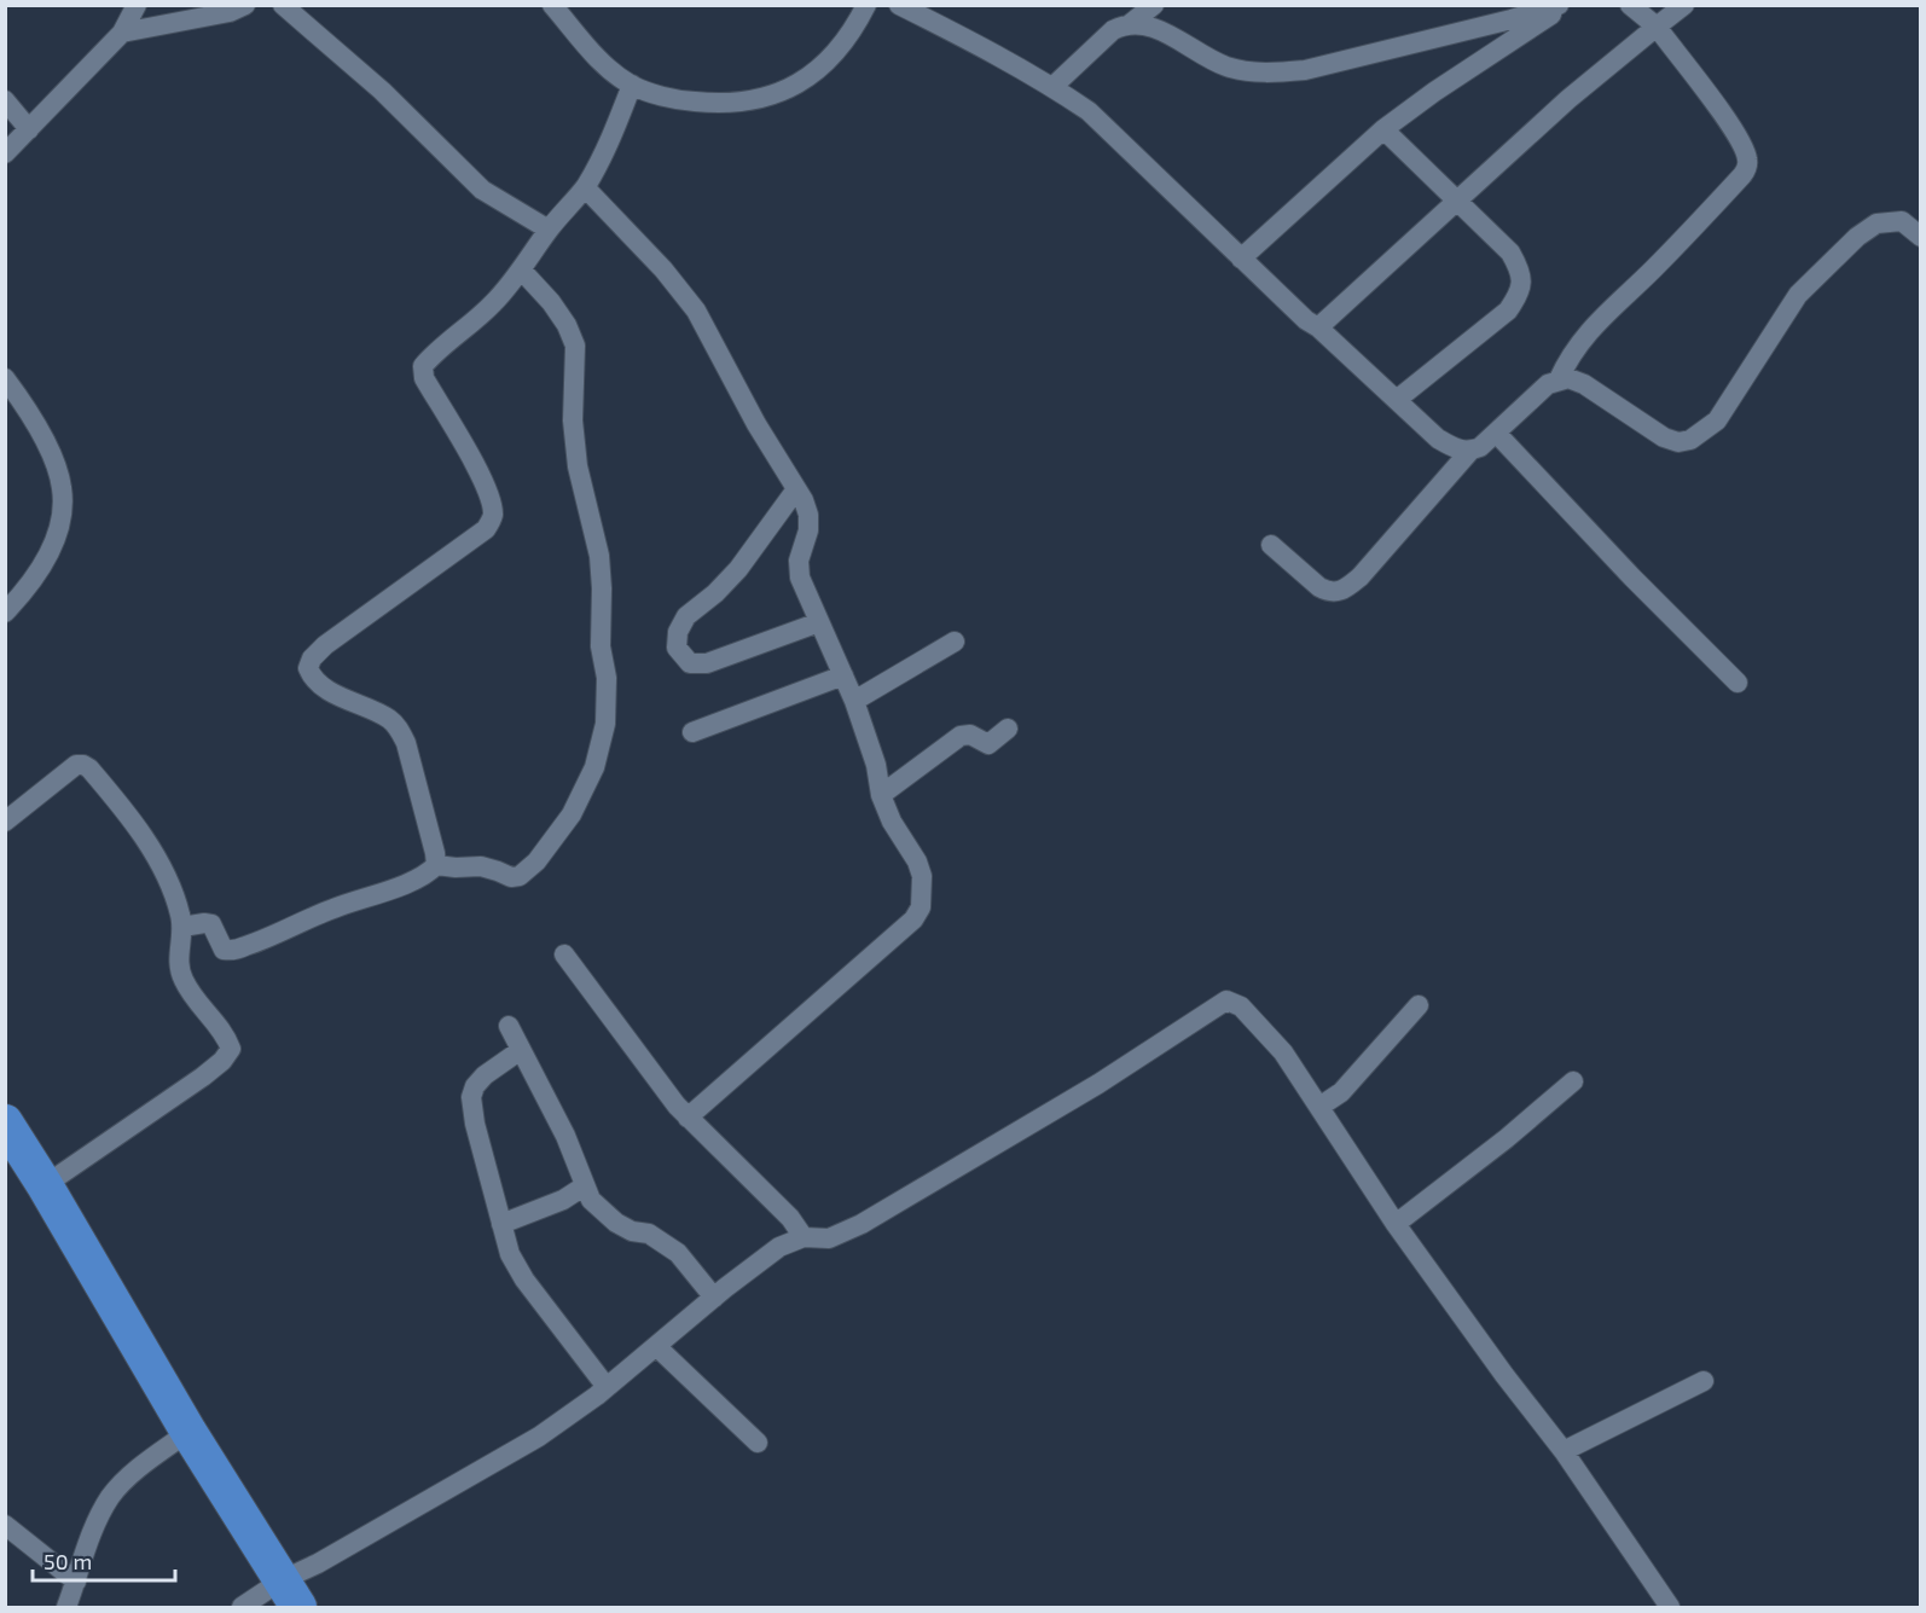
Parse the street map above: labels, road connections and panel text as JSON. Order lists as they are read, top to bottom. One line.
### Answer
{"scale_bar":"50 m"}
